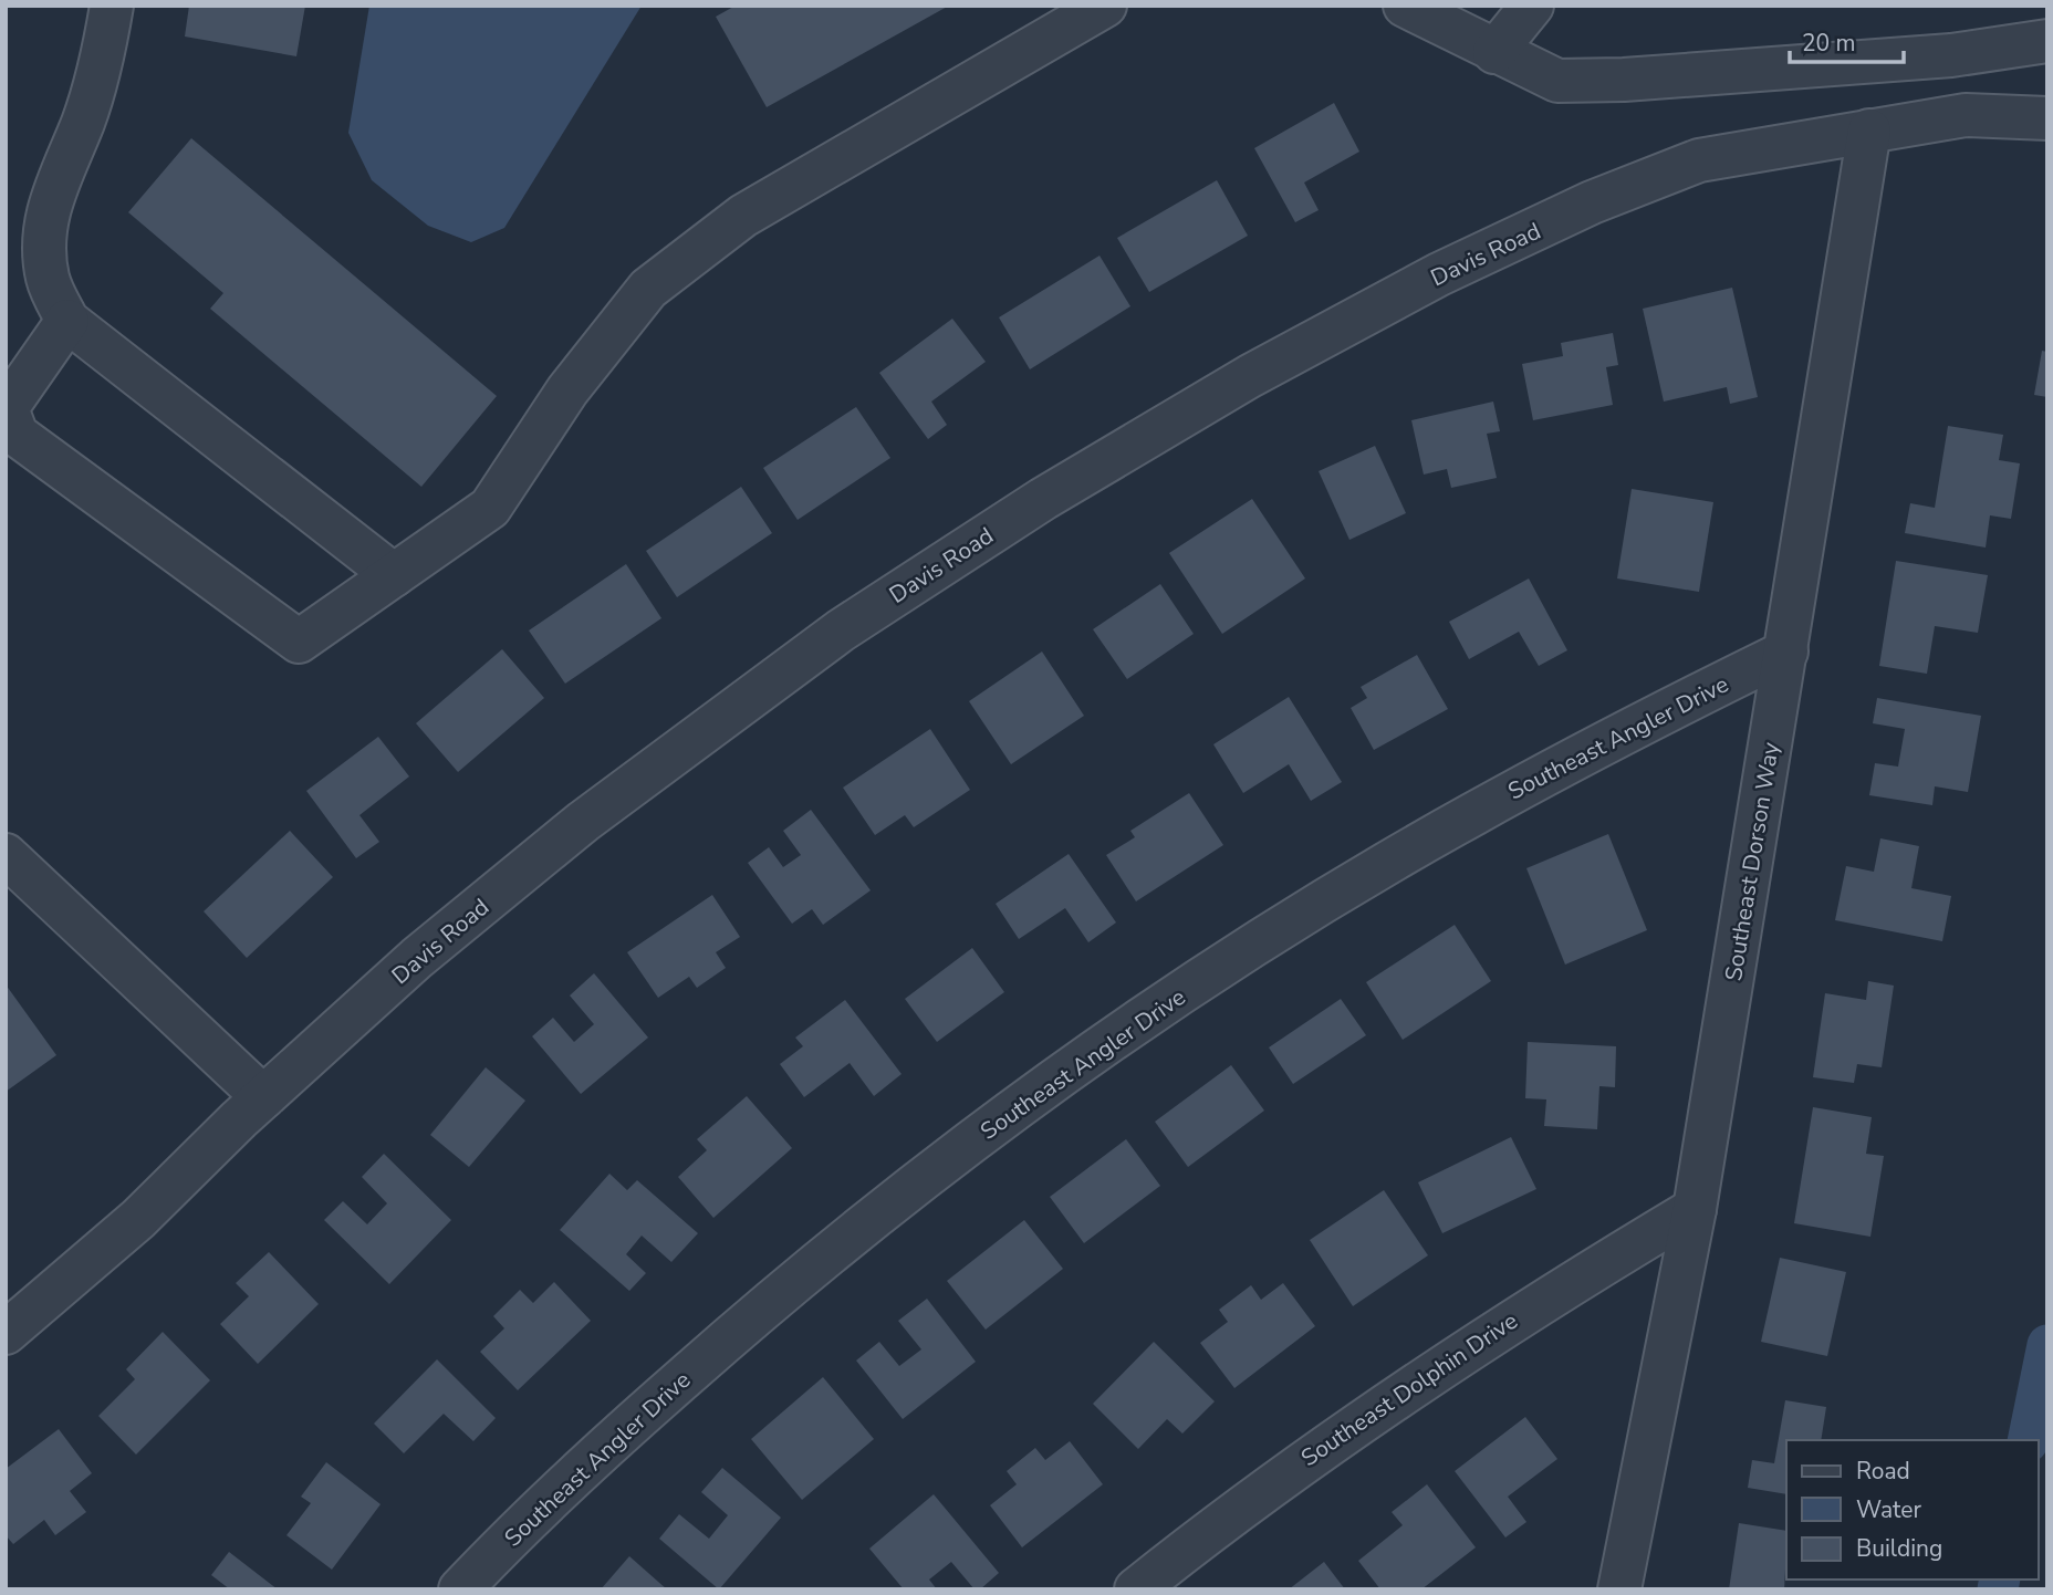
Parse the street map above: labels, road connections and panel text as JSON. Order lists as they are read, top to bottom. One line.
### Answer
{"streets":{"street":["Davis Road","Southeast Angler Drive","Southeast Dorson Way","Southeast Dolphin Drive"]},"crossings":[["Davis Road","Southeast Dorson Way"],["Southeast Angler Drive","Southeast Dorson Way"],["Southeast Dorson Way","Southeast Dolphin Drive"]],"legend":["Road","Water","Building"],"scale_bar":"20 m"}
